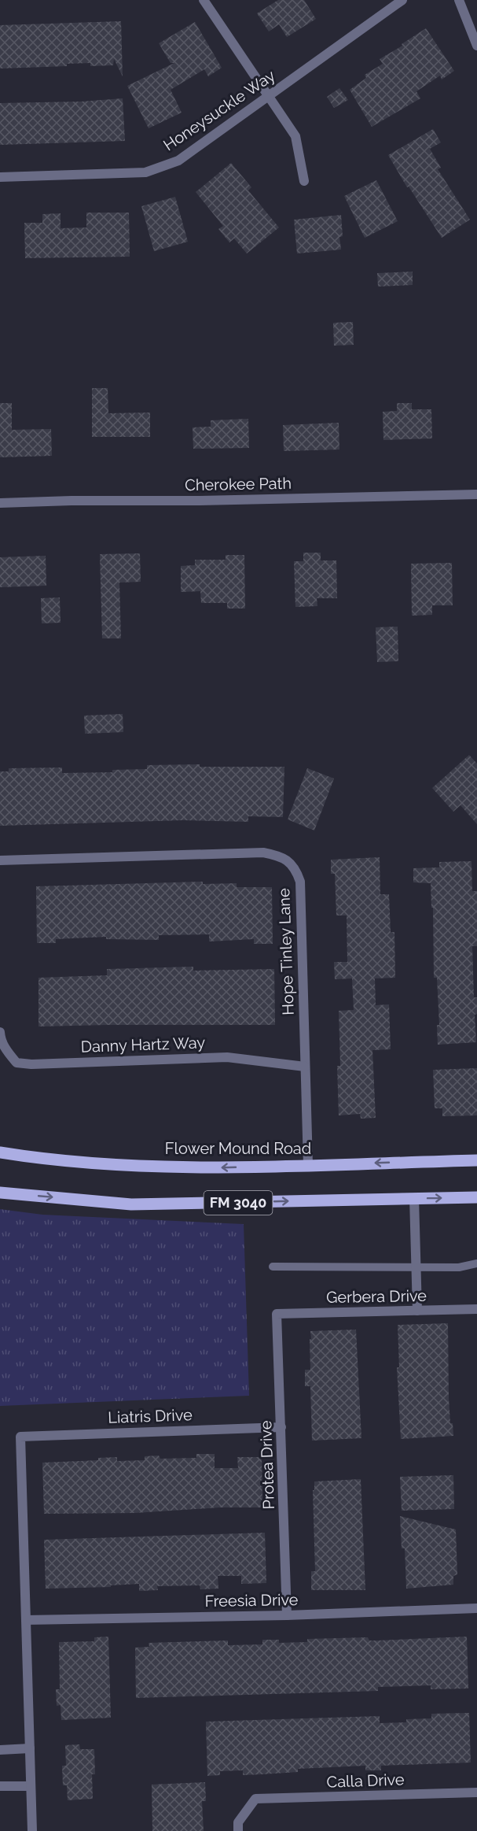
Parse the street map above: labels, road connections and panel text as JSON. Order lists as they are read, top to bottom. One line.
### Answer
{"streets":{"main road":["Flower Mound Road","FM 3040"],"street":["Honeysuckle Way","Cherokee Path","Hope Tinley Lane","Danny Hartz Way","Gerbera Drive","Liatris Drive","Protea Drive","Freesia Drive","Calla Drive"]},"crossings":[["Hope Tinley Lane","Danny Hartz Way"],["Hope Tinley Lane","Flower Mound Road"],["Gerbera Drive","Protea Drive"],["Liatris Drive","Protea Drive"],["Liatris Drive","Freesia Drive"],["Protea Drive","Freesia Drive"]]}
